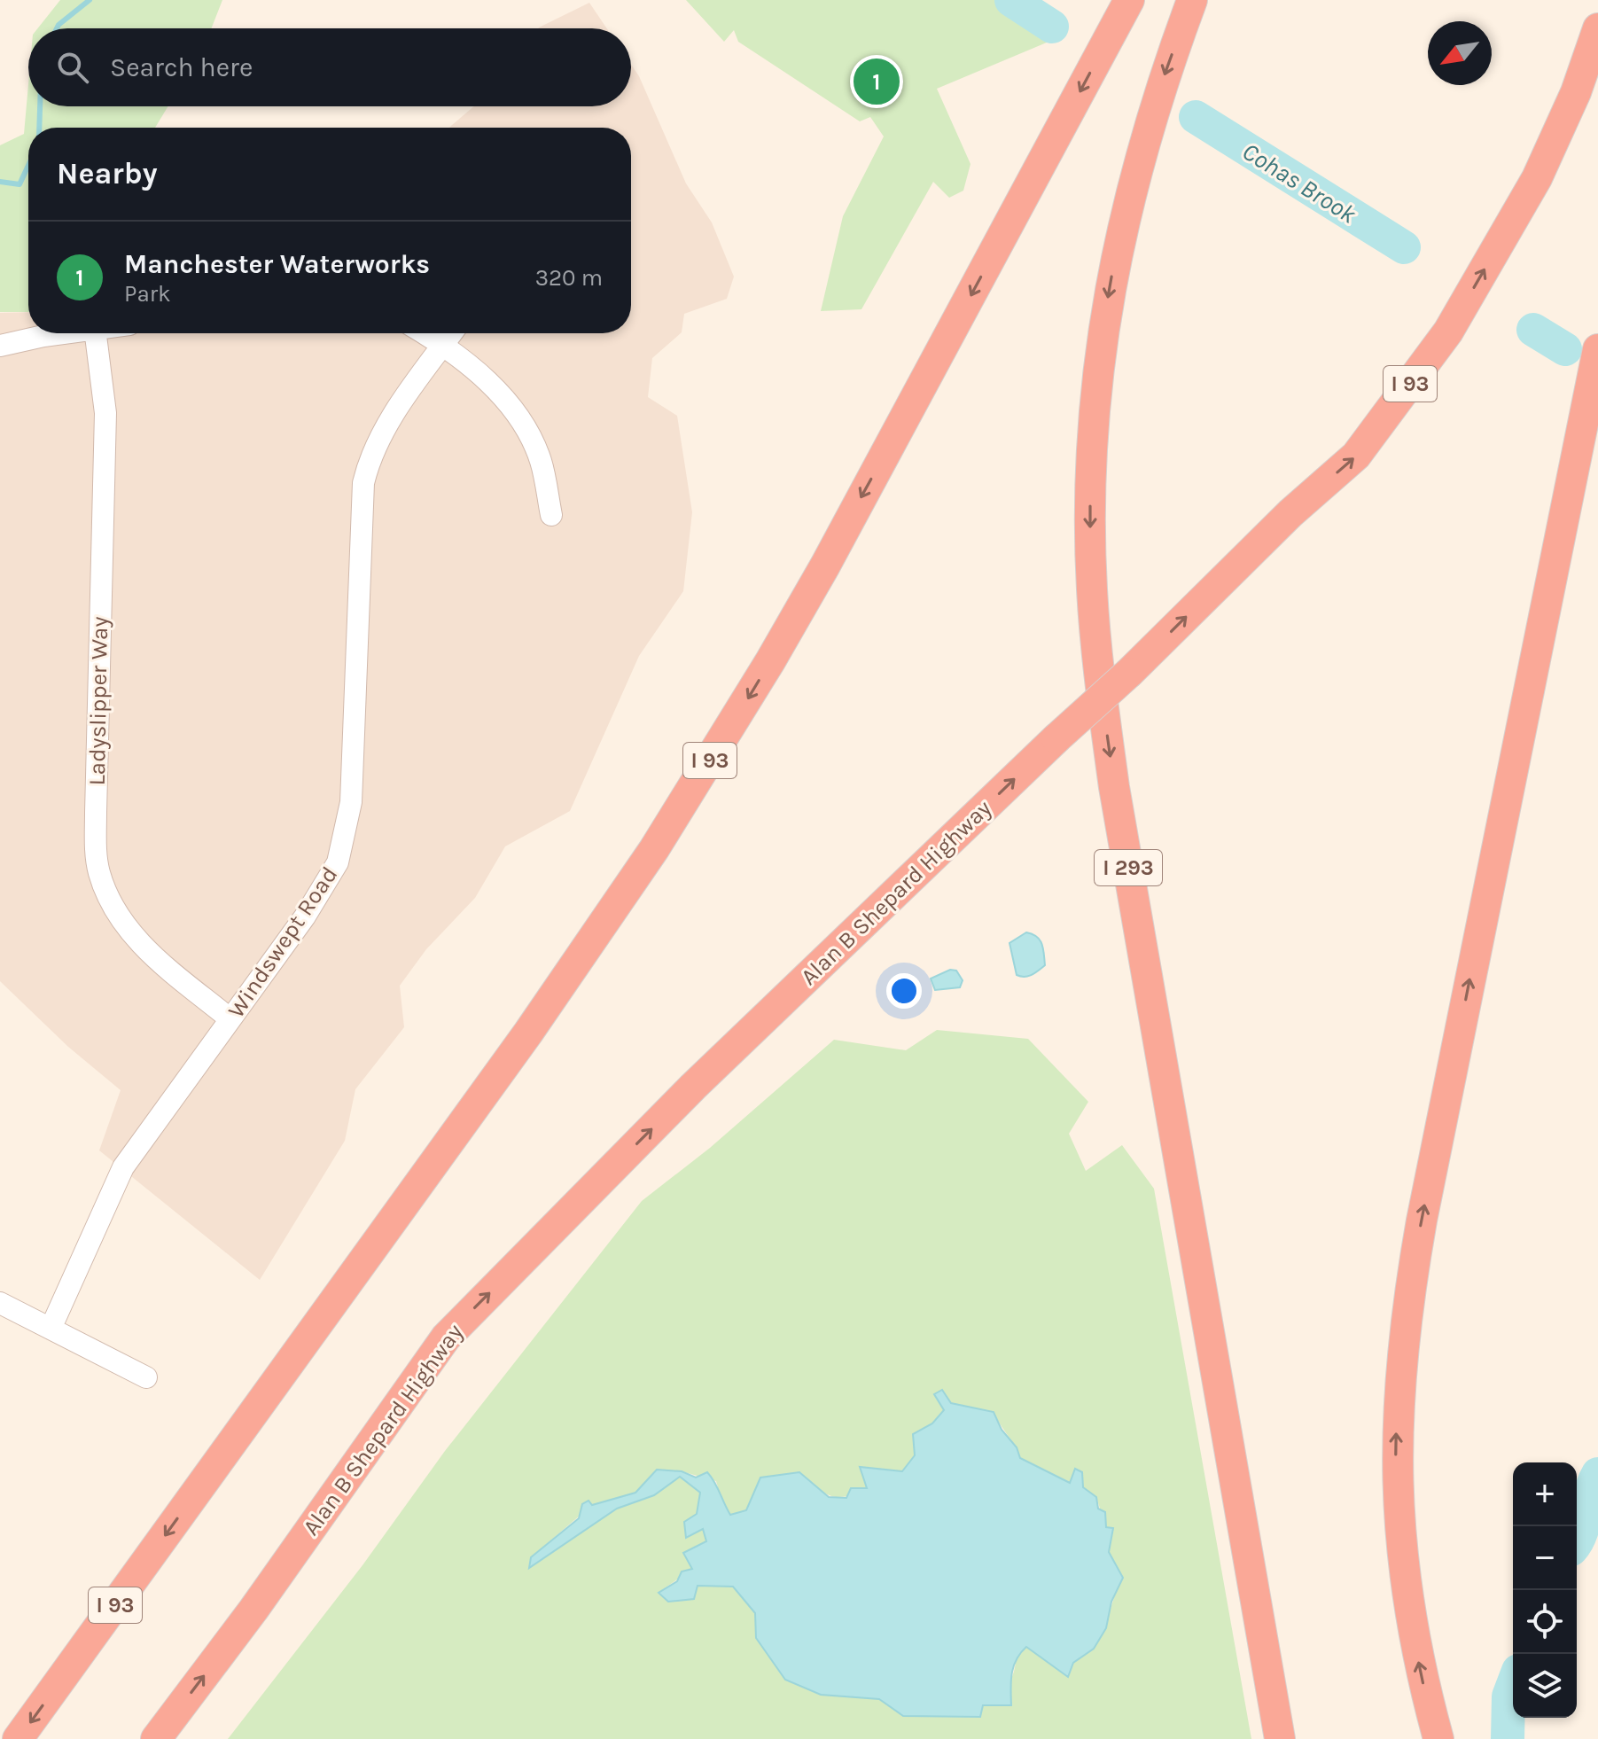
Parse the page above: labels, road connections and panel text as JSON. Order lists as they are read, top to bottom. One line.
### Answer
{"streets":{"highway":["I 93","I 293","Alan B Shepard Highway"],"street":["Ladyslipper Way","Windswept Road"]},"crossings":[["Ladyslipper Way","Windswept Road"]],"water":["Cohas Brook"],"north":"bottom left","page":{"search":"Search here","pins":"1","heading":"Nearby","list":[{"mark":"1","name":"Manchester Waterworks","note":"Park","value":"320 m"}],"map_buttons":["+","−"]}}
